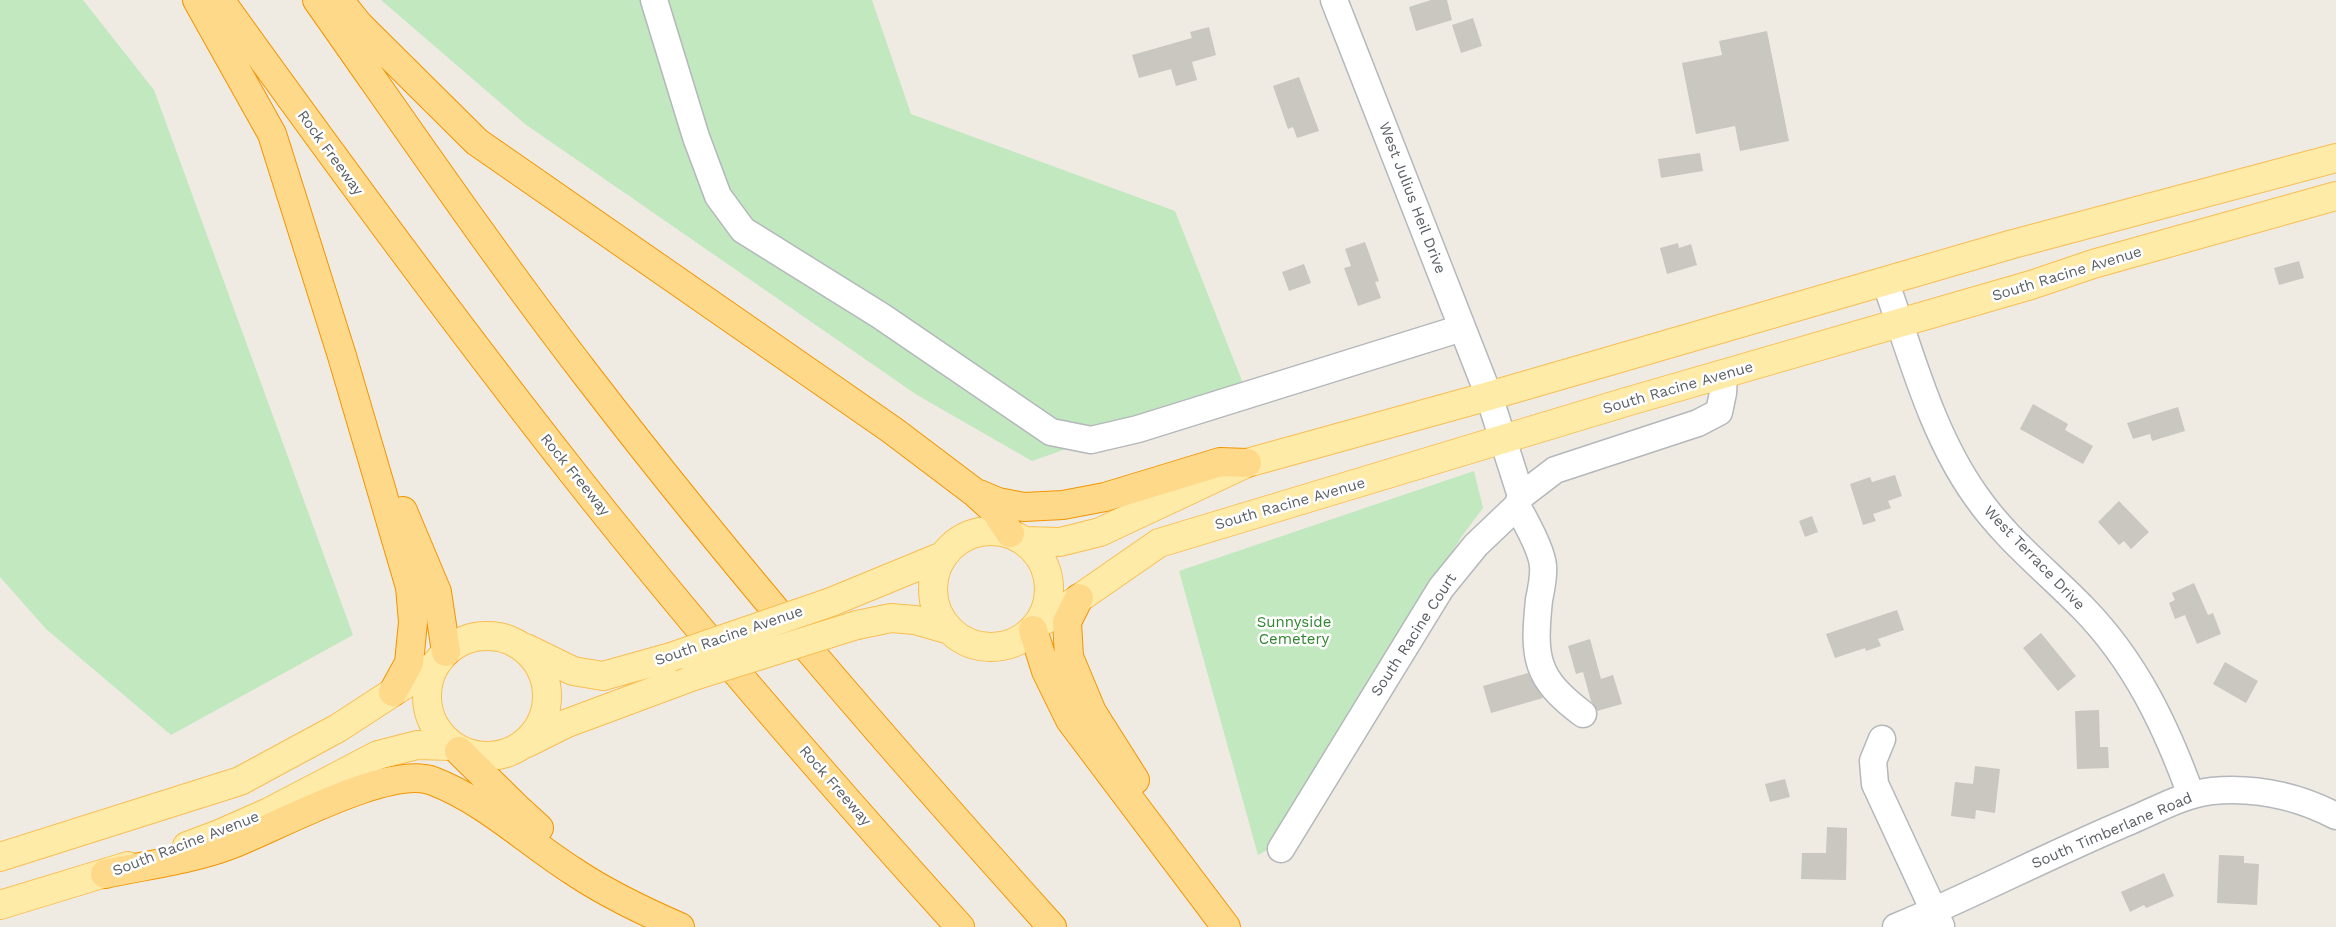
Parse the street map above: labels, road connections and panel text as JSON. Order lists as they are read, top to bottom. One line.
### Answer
{"streets":{"highway":["Rock Freeway"],"main road":["South Racine Avenue"],"street":["West Julius Heil Drive","West Terrace Drive","South Racine Court","South Timberlane Road"]},"crossings":[["South Racine Avenue","West Terrace Drive"],["South Racine Avenue","South Racine Court"],["West Terrace Drive","South Timberlane Road"]],"parks":["Sunnyside Cemetery"]}
